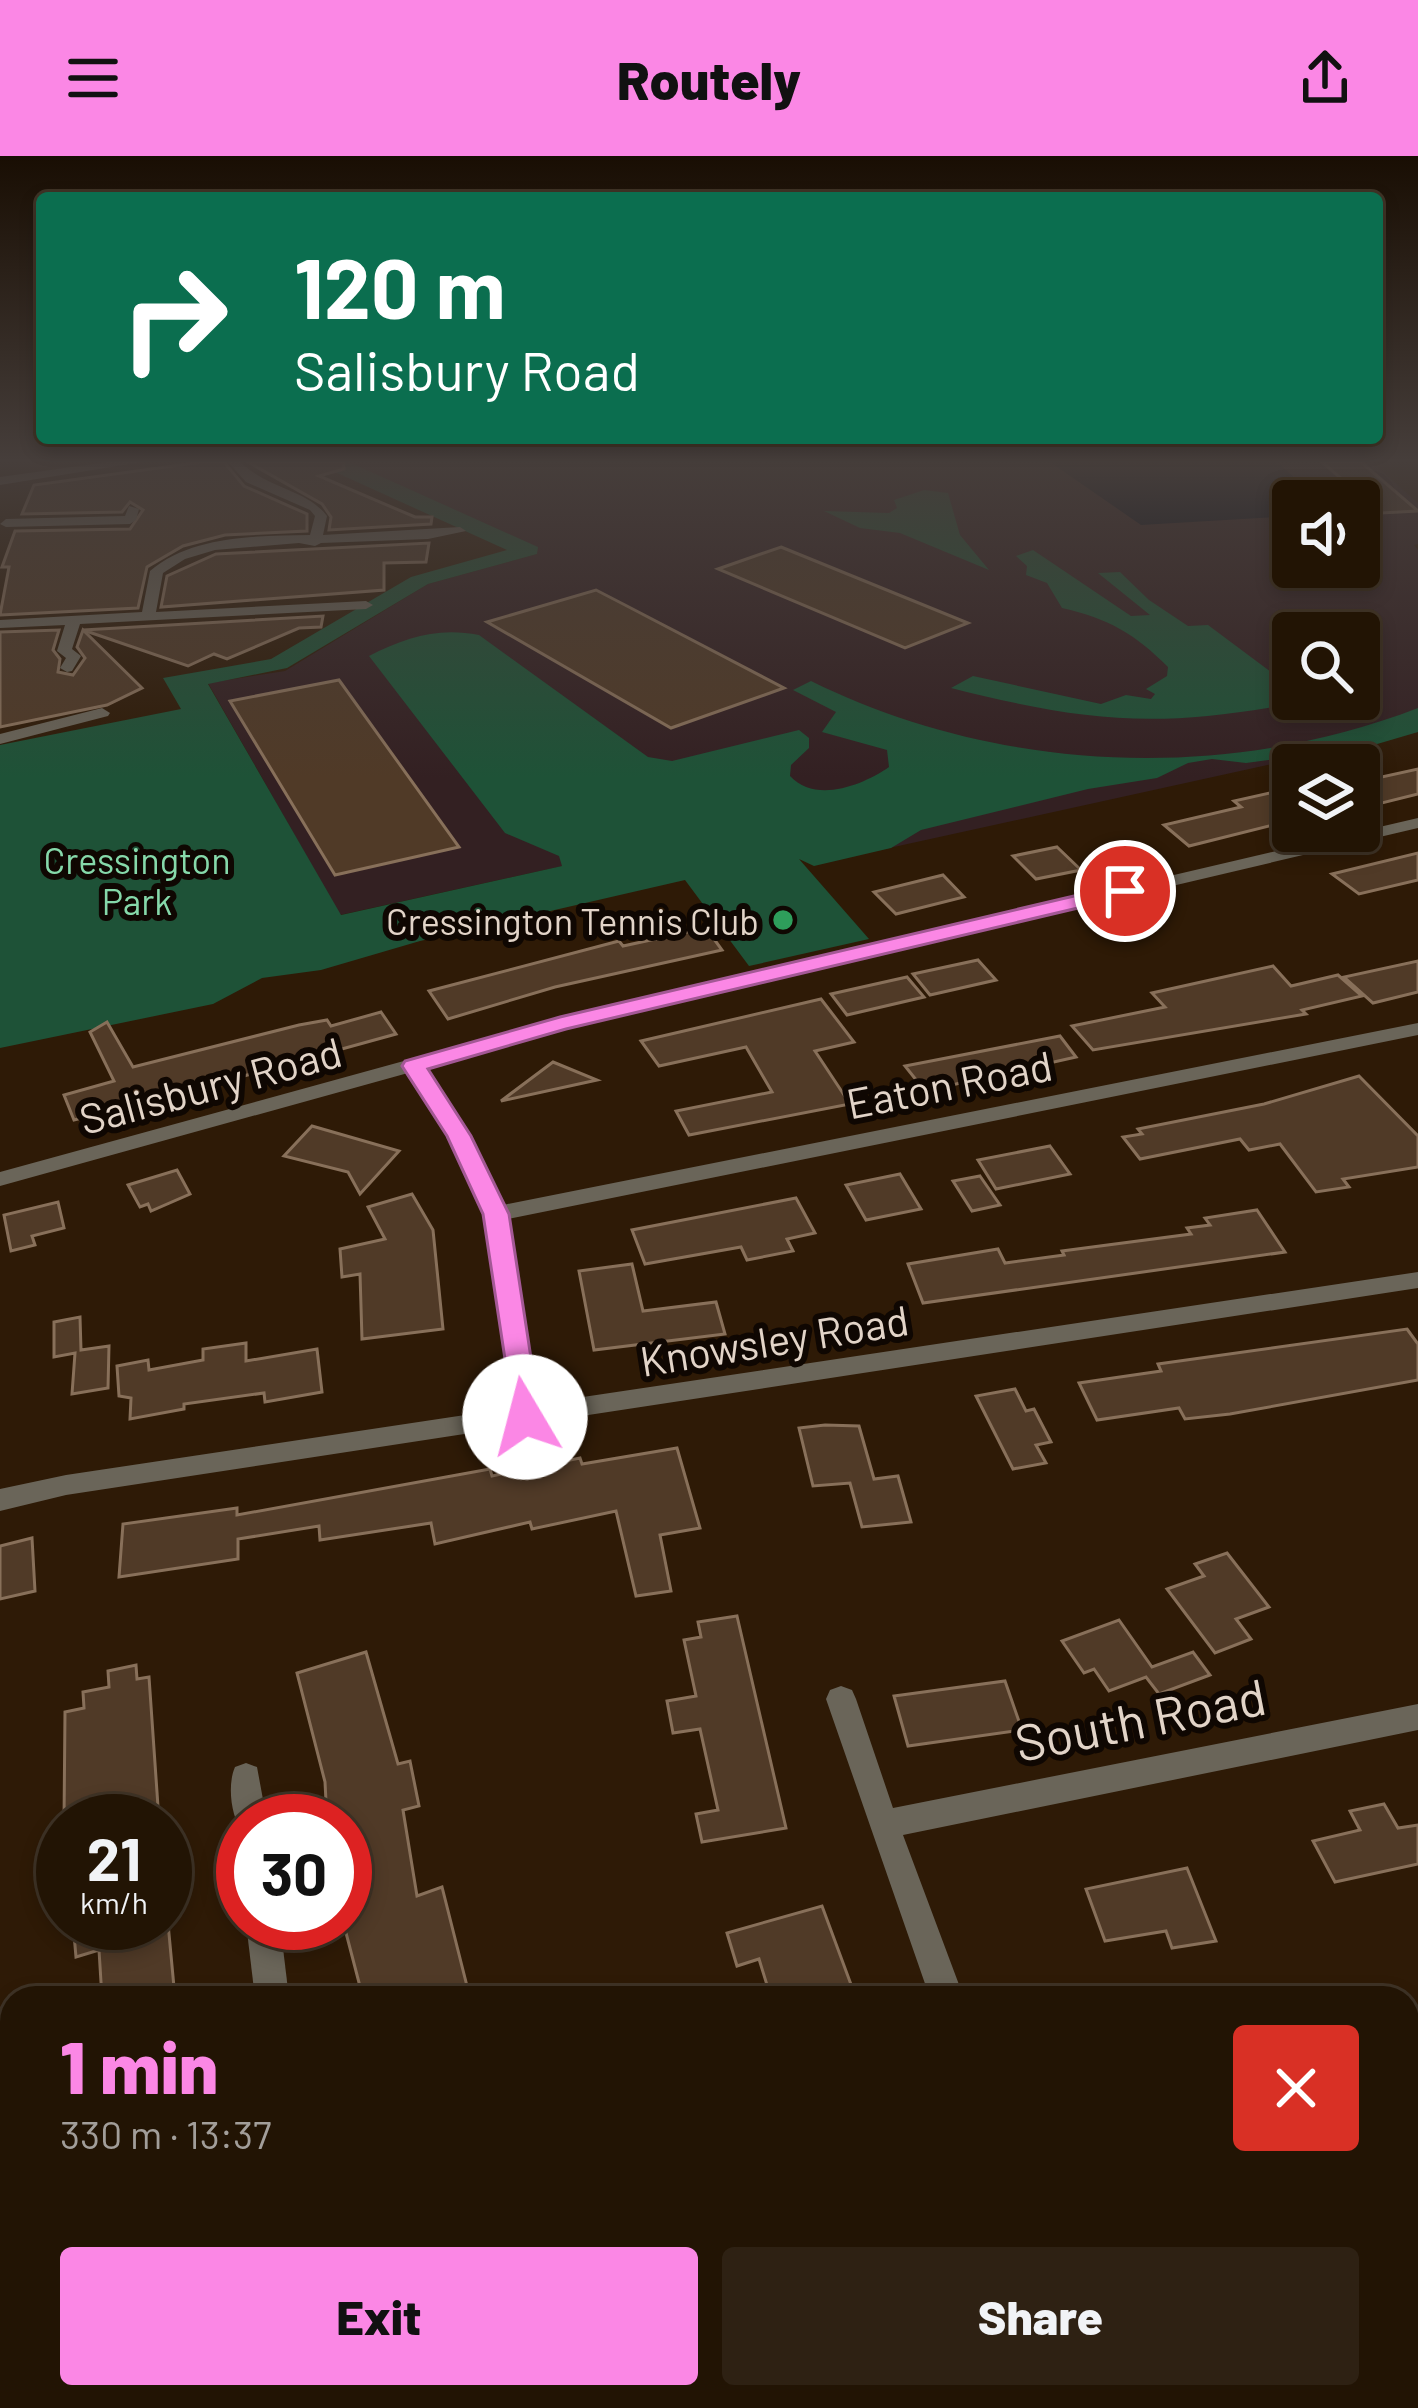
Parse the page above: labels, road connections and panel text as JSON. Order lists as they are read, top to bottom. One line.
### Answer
{"streets":{"street":["Eaton Road","Salisbury Road","Knowsley Road","South Road"]},"parks":["Cressington Park"],"places":["Cressington Tennis Club"],"page":{"header":"Routely","turn":["120 m","Salisbury Road"],"speed":"21 km/h","limit":"30","heading":["1 min","330 m · 13:37"],"buttons":["Exit","Share"]}}
